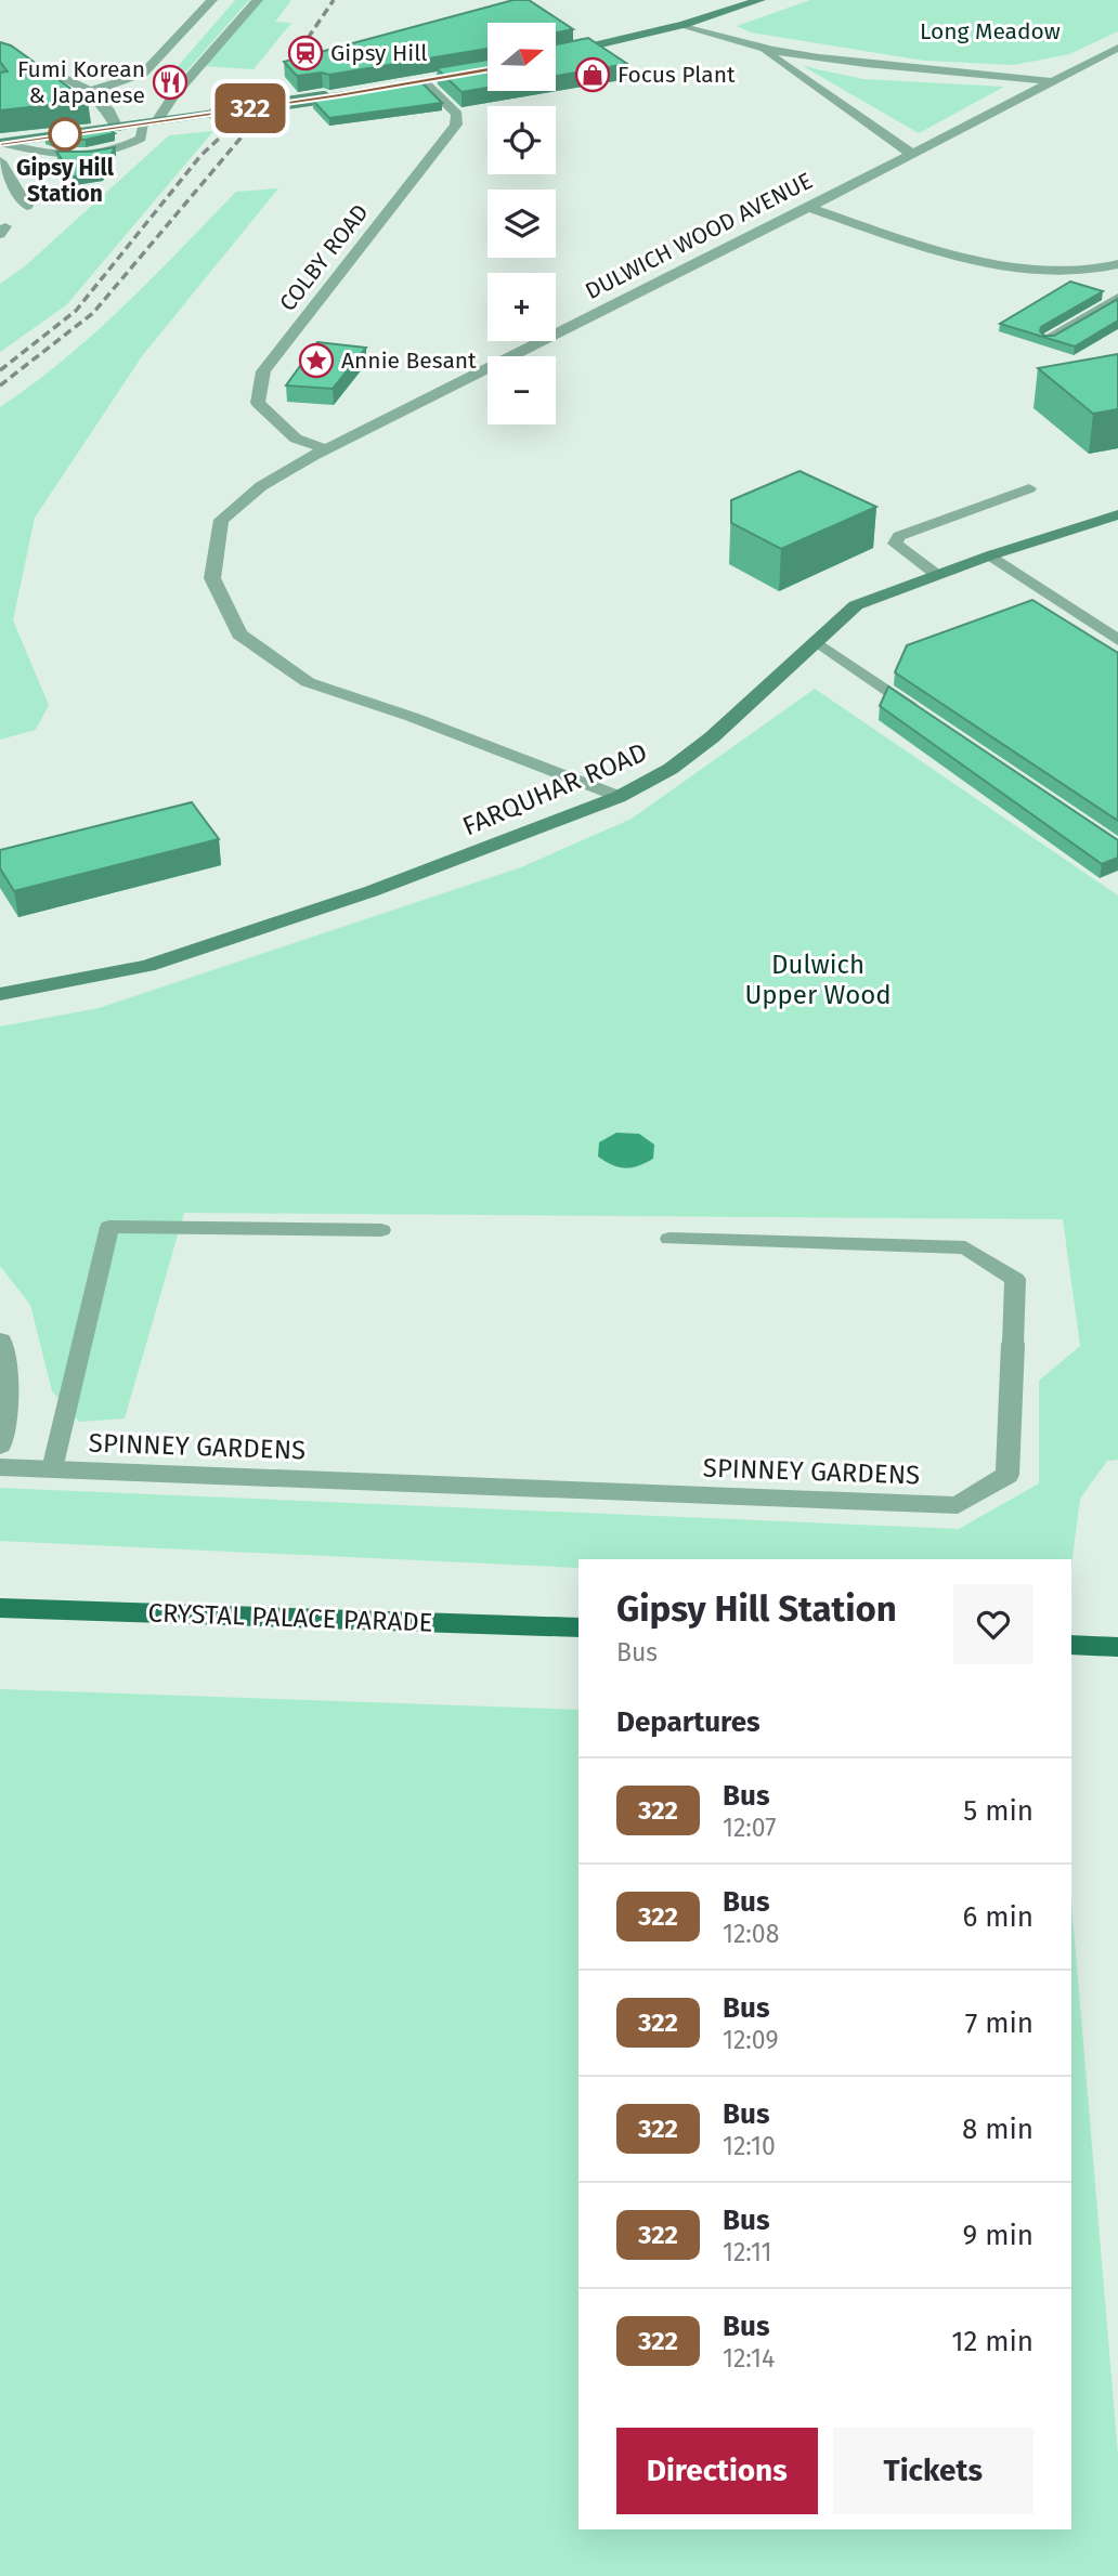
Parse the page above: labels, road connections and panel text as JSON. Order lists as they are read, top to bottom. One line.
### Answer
{"streets":{"main road":["CRYSTAL PALACE PARADE"],"street":["DULWICH WOOD AVENUE","COLBY ROAD","FARQUHAR ROAD","SPINNEY GARDENS"]},"crossings":[["DULWICH WOOD AVENUE","COLBY ROAD"],["DULWICH WOOD AVENUE","FARQUHAR ROAD"]],"parks":["Long Meadow","Dulwich Upper Wood"],"places":{"station":["Gipsy Hill"],"shop":["Focus Plant"],"restaurant":["Fumi Korean & Japanese"],"other":["Gipsy Hill Station"],"place":["Annie Besant"]},"lines":["bus line 322"],"north":"right","page":{"on_map":"322","map_buttons":["+","−"],"heading":[["Gipsy Hill Station","Bus"],"Departures"],"list":[{"mark":"322","name":"Bus","note":"12:07","value":"5 min"},{"mark":"322","name":"Bus","note":"12:08","value":"6 min"},{"mark":"322","name":"Bus","note":"12:09","value":"7 min"},{"mark":"322","name":"Bus","note":"12:10","value":"8 min"},{"mark":"322","name":"Bus","note":"12:11","value":"9 min"},{"mark":"322","name":"Bus","note":"12:14","value":"12 min"}],"buttons":["Directions","Tickets"]}}
